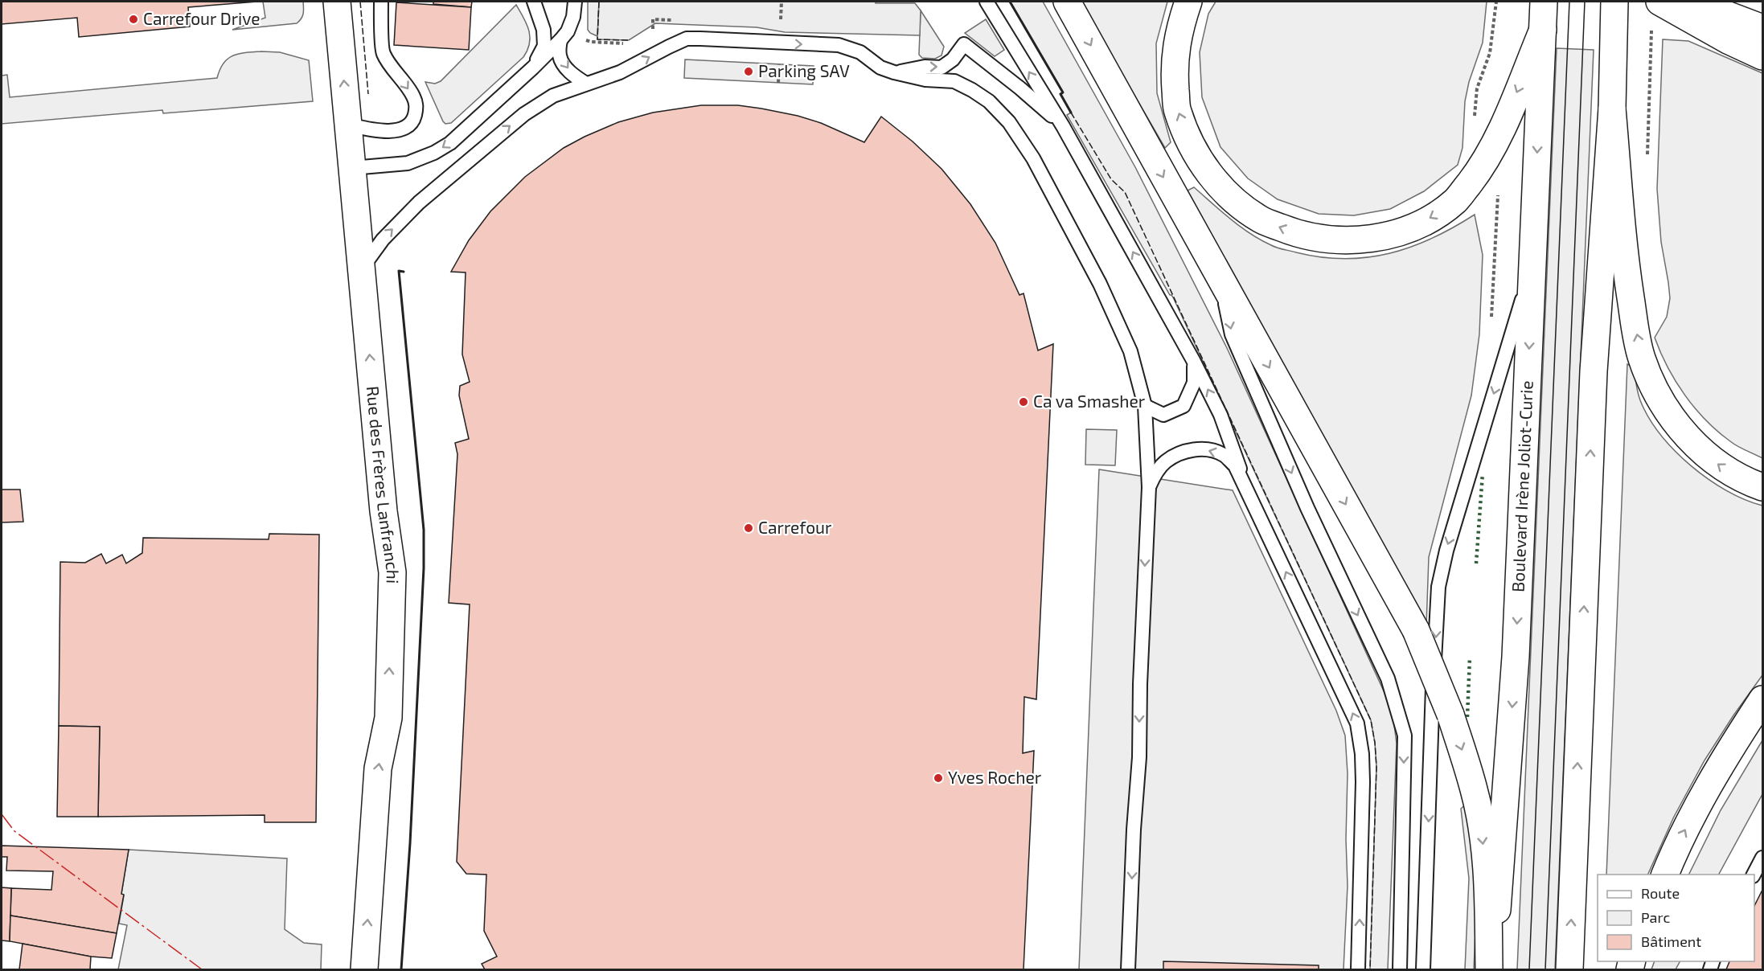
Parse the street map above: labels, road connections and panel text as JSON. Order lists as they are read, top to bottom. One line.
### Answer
{"streets":{"main road":["Rue des Frères Lanfranchi","Boulevard Irène Joliot-Curie"]},"one_way":["Rue des Frères Lanfranchi"],"places":["Carrefour Drive","Parking SAV","Ca va Smasher","Carrefour","Yves Rocher"],"legend":["Route","Parc","Bâtiment"]}
